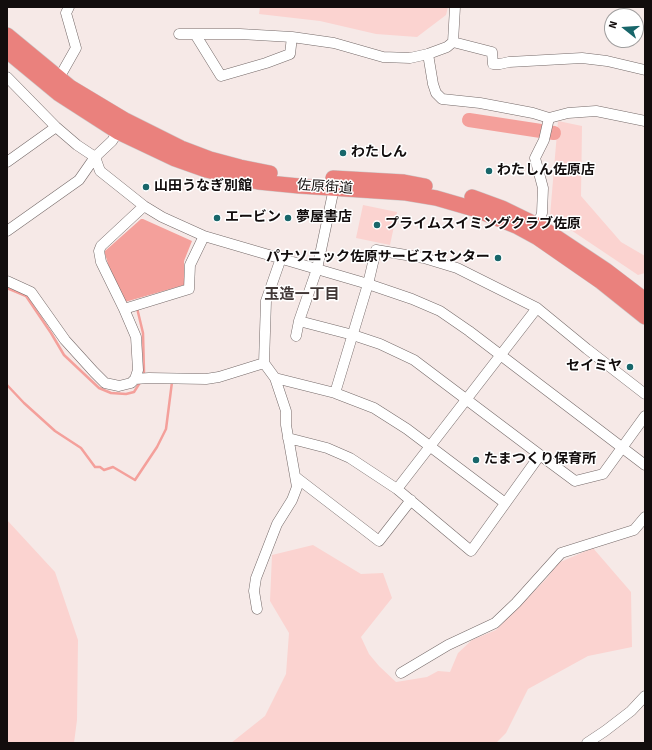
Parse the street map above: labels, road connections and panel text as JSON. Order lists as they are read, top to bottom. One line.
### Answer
{"streets":{"highway":["佐原街道"]},"districts":["玉造一丁目"],"places":["わたしん","わたしん佐原店","山田うなぎ別館","エービン","夢屋書店","プライムスイミングクラブ佐原","パナソニック佐原サービスセンター","セイミヤ","たまつくり保育所"],"north":"left"}
